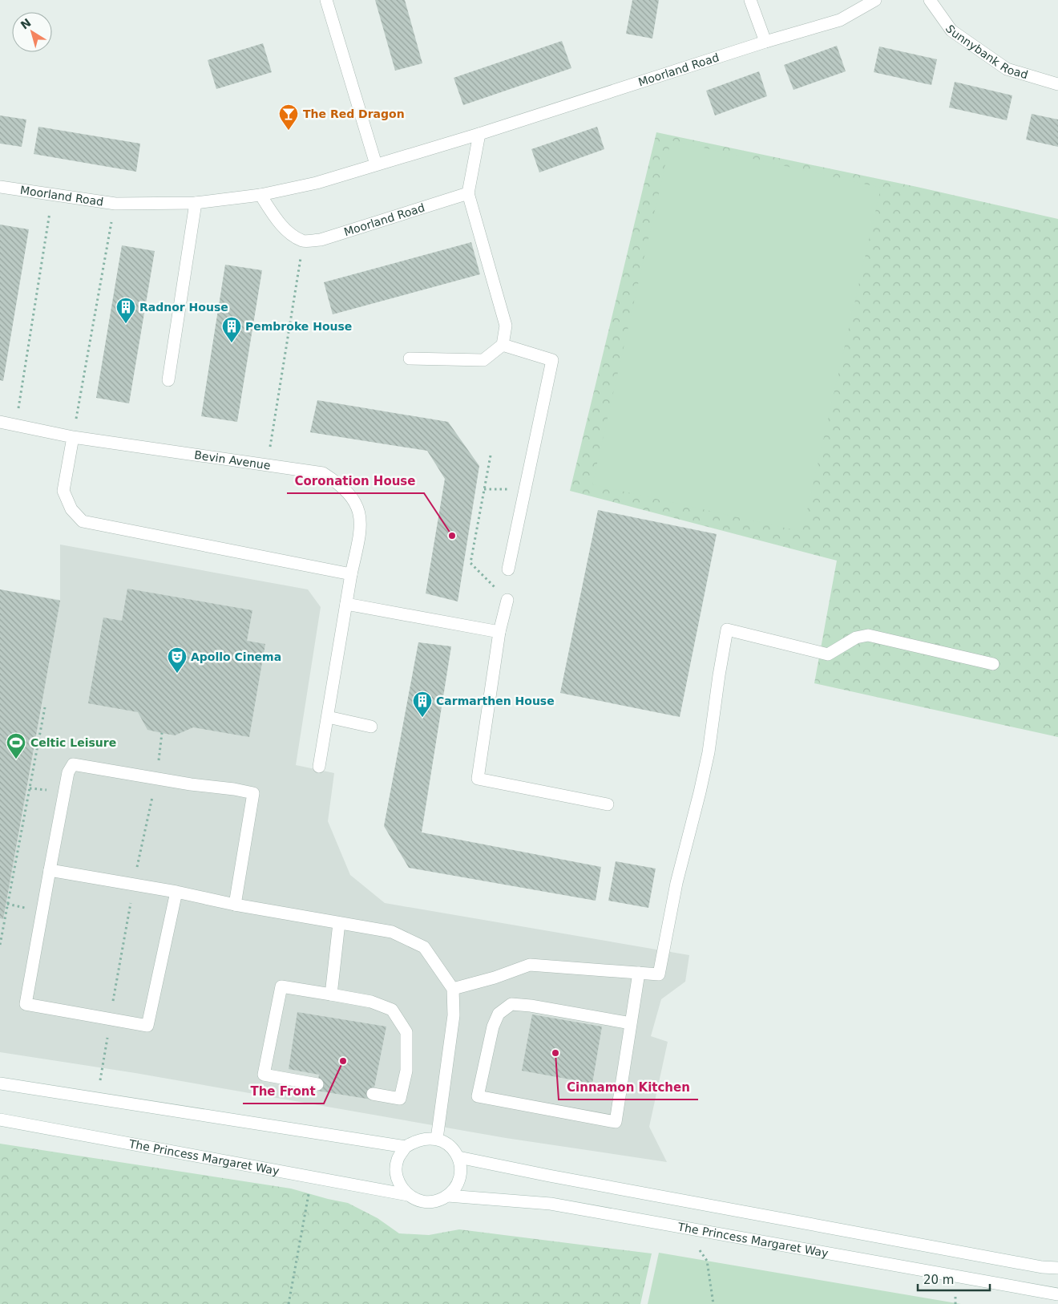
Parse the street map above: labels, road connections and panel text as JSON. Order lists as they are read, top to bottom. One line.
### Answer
{"streets":{"street":["Sunnybank Road","Moorland Road","Bevin Avenue","The Princess Margaret Way"]},"places":{"bar":["The Red Dragon"],"building":["Radnor House","Pembroke House","Carmarthen House"],"other":["Coronation House","Cinnamon Kitchen","The Front"],"theatre":["Apollo Cinema"],"sports":["Celtic Leisure"]},"scale_bar":"20 m","north":"top left"}
